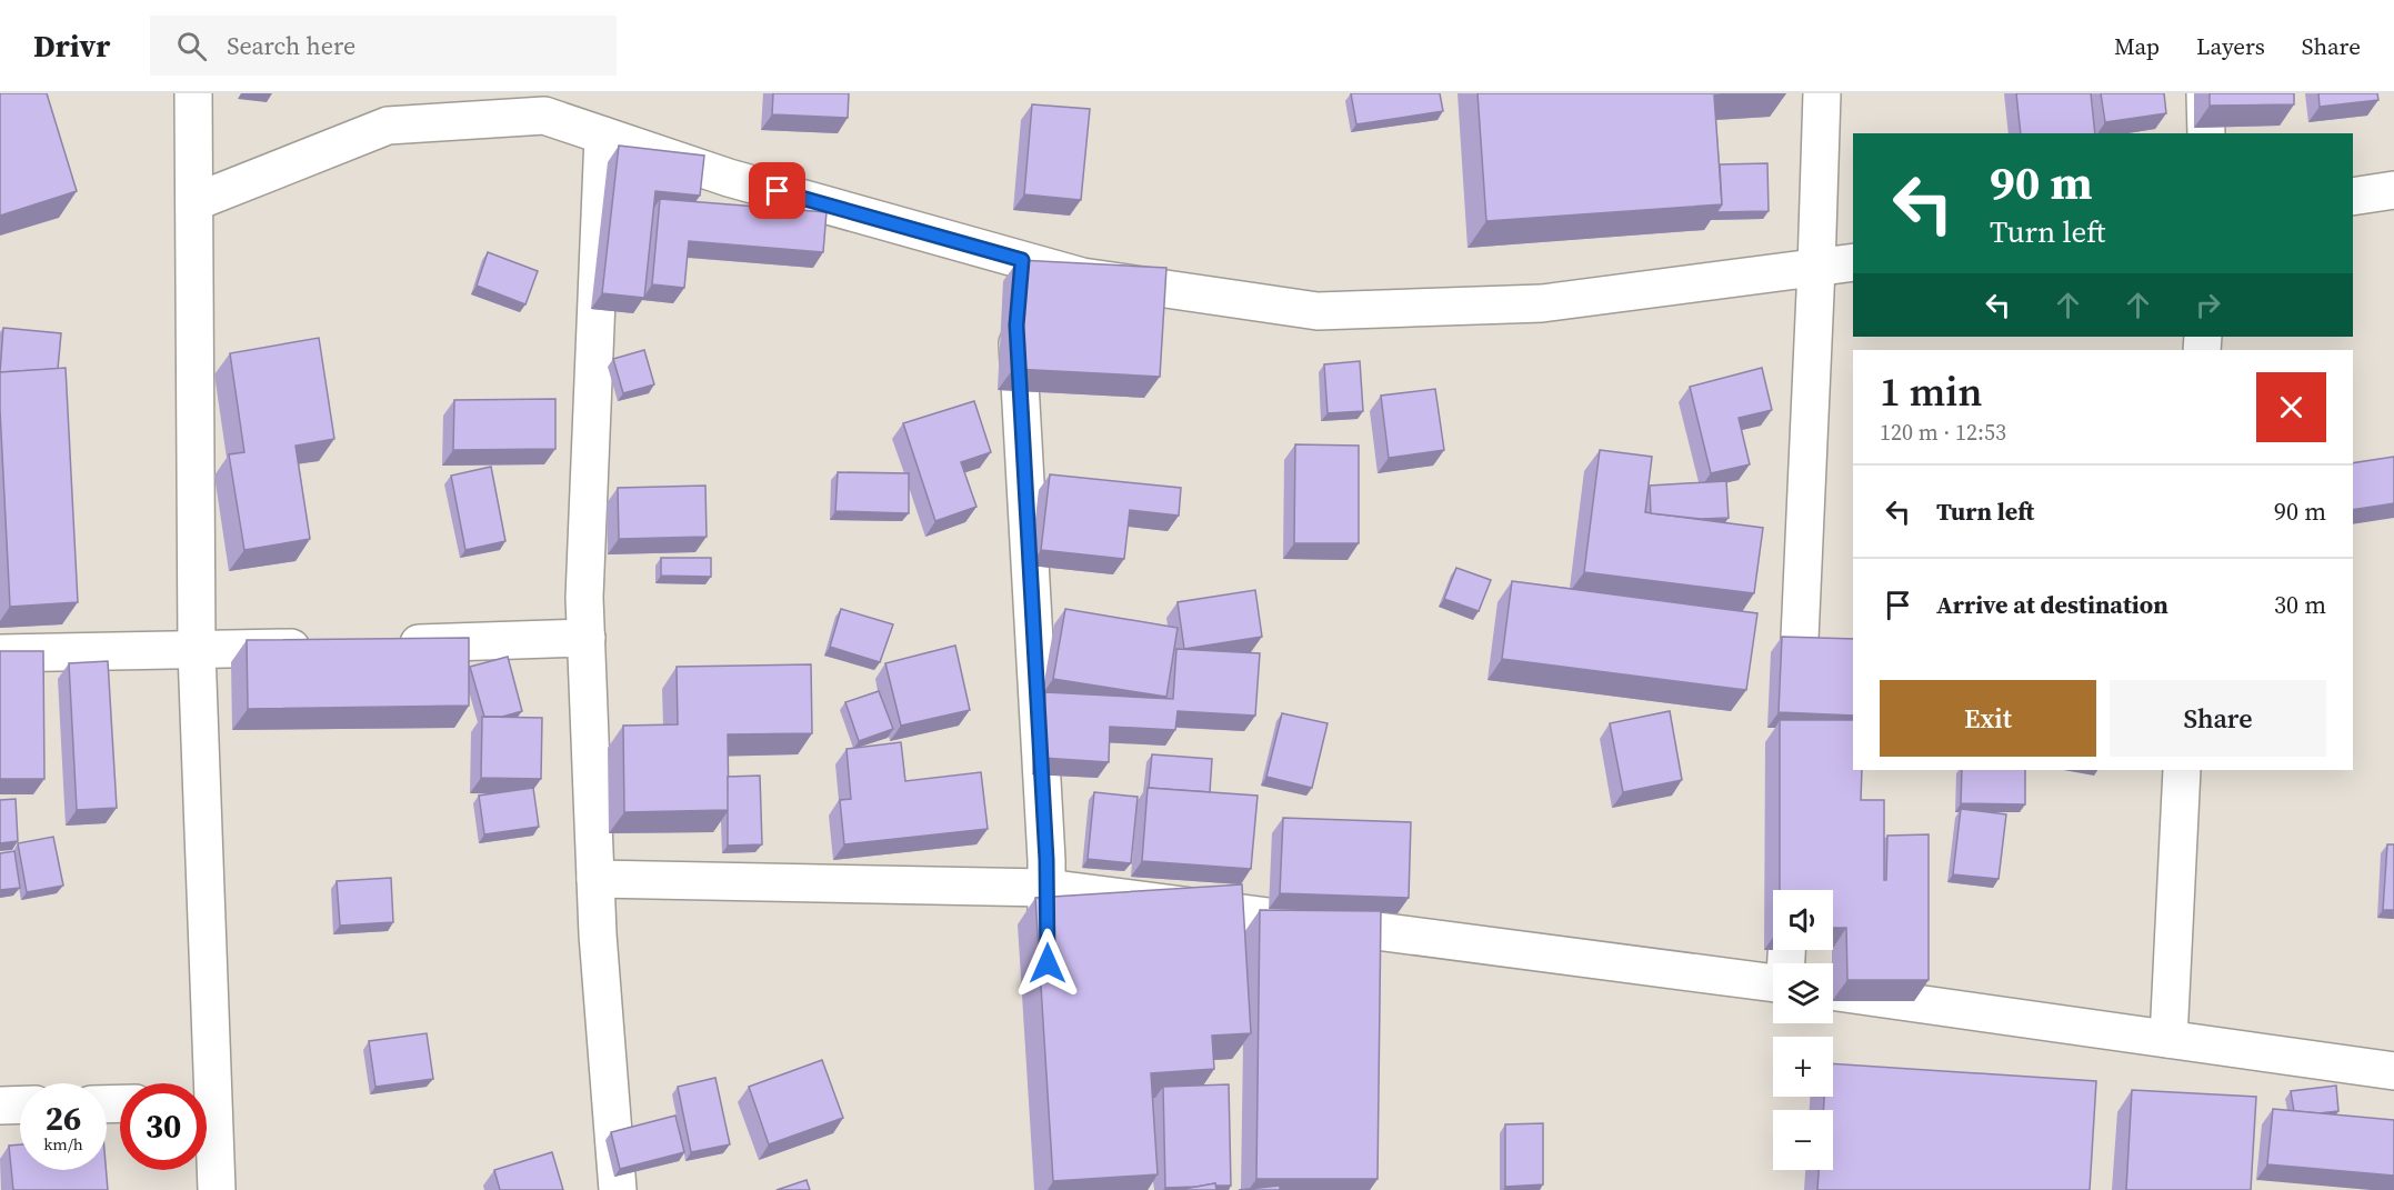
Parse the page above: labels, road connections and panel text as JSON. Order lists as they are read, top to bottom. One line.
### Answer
{"page":{"header":"Drivr","search":"Search here","nav":["Map","Layers","Share"],"turn":["90 m","Turn left"],"heading":["1 min","120 m · 12:53"],"list":[{"name":"Turn left","value":"90 m"},{"name":"Arrive at destination","value":"30 m"}],"buttons":["Exit","Share"],"map_buttons":["+","−"],"speed":"26 km/h","limit":"30"}}
